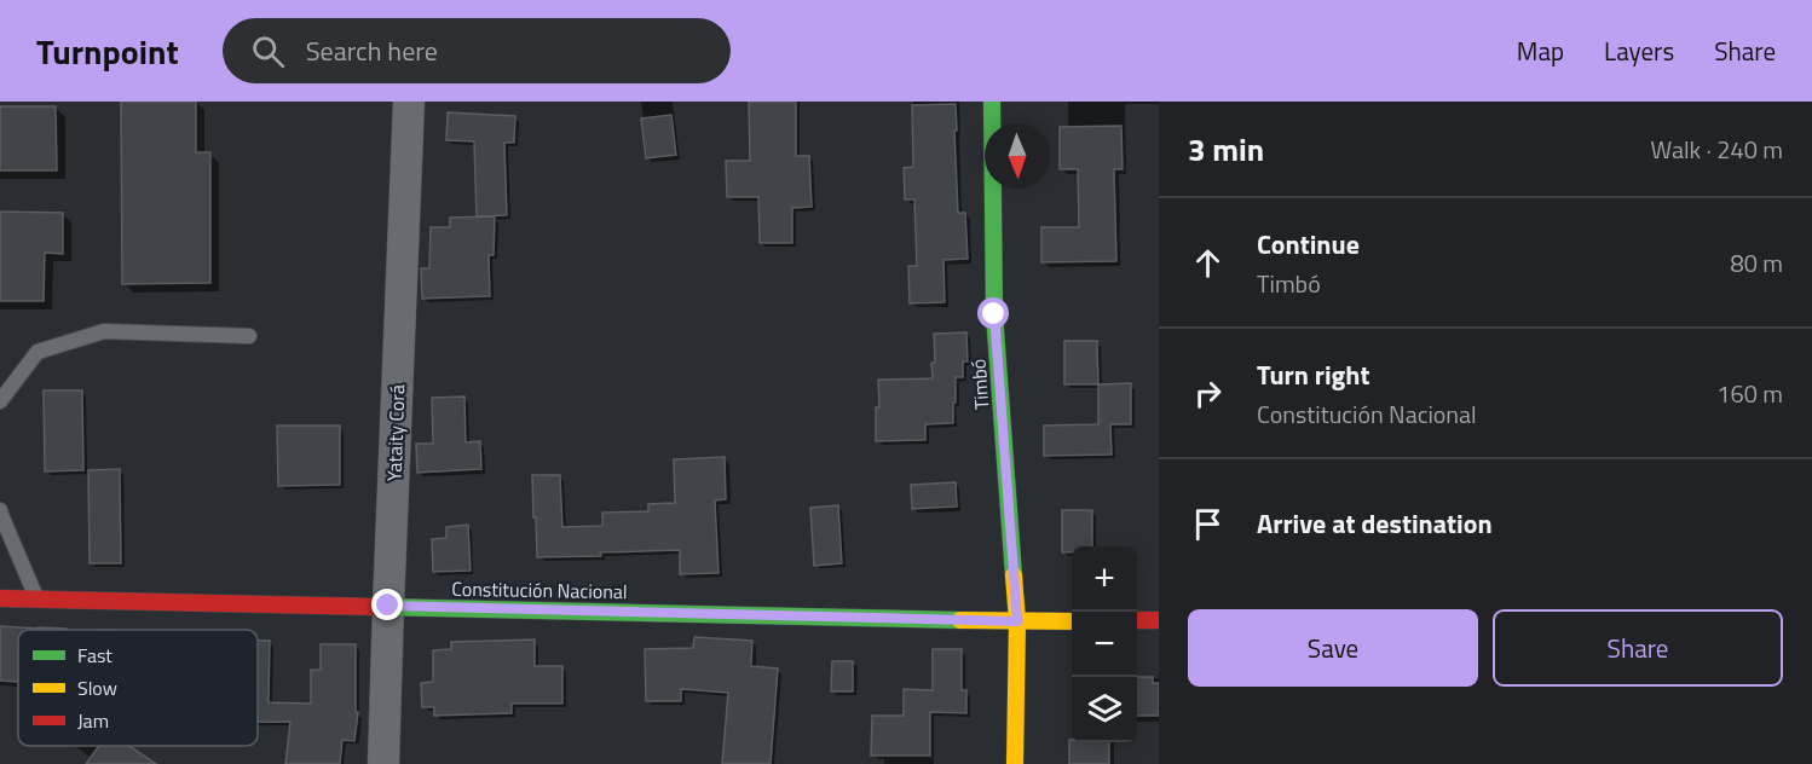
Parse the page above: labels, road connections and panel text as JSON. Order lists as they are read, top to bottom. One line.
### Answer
{"streets":{"street":["Timbó","Yataity Corá","Constitución Nacional"]},"crossings":[["Timbó","Constitución Nacional"],["Yataity Corá","Constitución Nacional"]],"legend":["Fast","Slow","Jam"],"north":"bottom","page":{"header":"Turnpoint","search":"Search here","nav":["Map","Layers","Share"],"heading":["3 min","Walk · 240 m"],"list":[["Continue","Timbó","80 m"],["Turn right","Constitución Nacional","160 m"],"Arrive at destination"],"map_buttons":["+","−"],"buttons":["Save","Share"]}}
